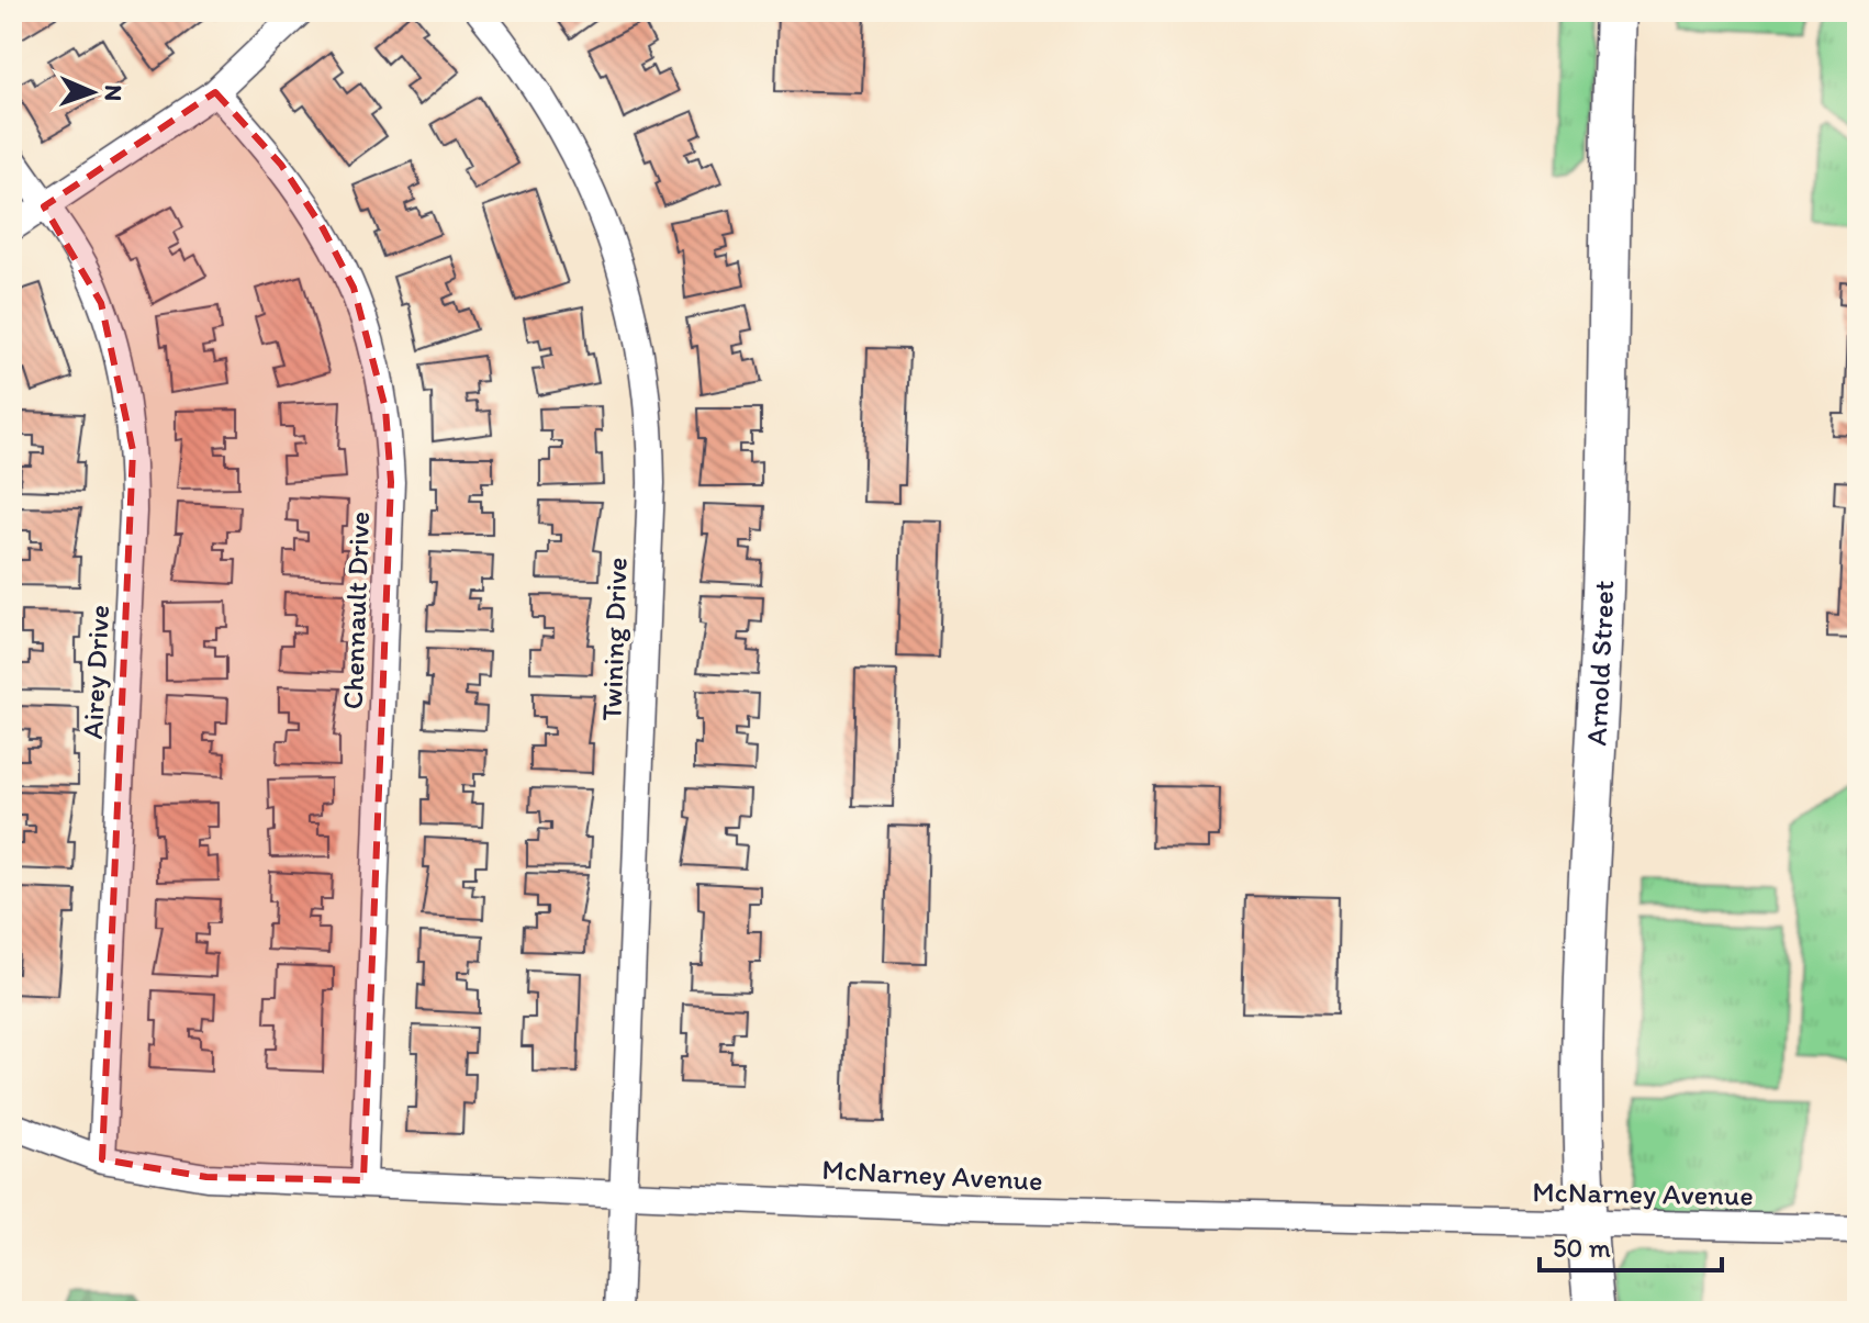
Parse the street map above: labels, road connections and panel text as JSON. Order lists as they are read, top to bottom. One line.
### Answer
{"streets":{"main road":["Arnold Street"],"street":["Chennault Drive","Twining Drive","Airey Drive","McNarney Avenue"]},"crossings":[["Chennault Drive","McNarney Avenue"],["Twining Drive","McNarney Avenue"],["Arnold Street","McNarney Avenue"],["Airey Drive","McNarney Avenue"]],"scale_bar":"50 m","north":"right"}
